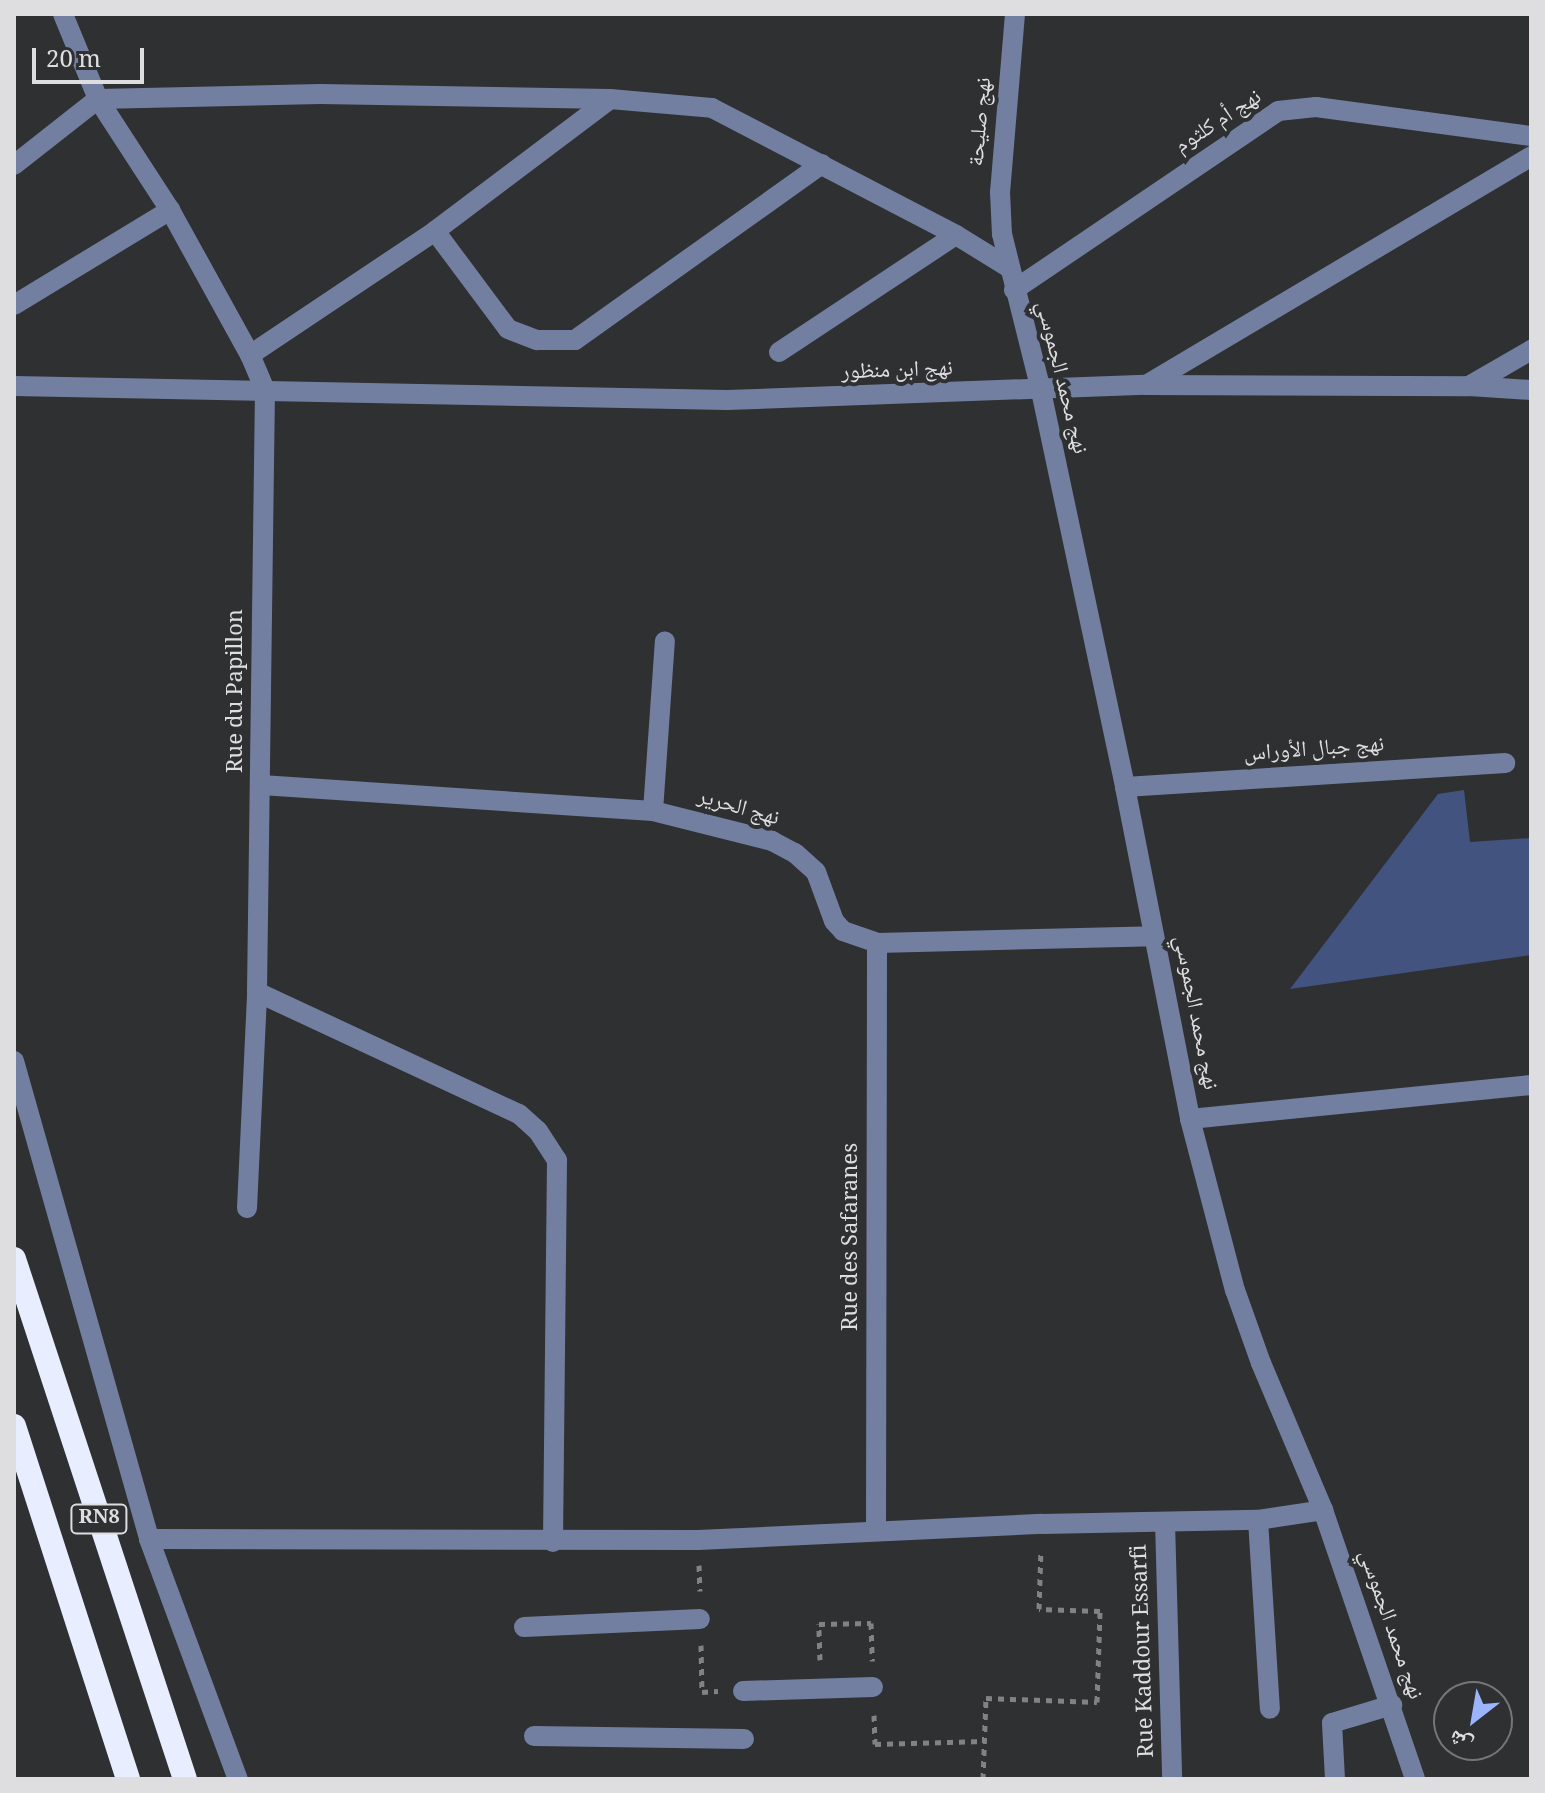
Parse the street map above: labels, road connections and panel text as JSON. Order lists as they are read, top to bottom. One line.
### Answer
{"streets":{"highway":["RN8"],"street":["نهج صليحة","نهج أم كلثوم","نهج ابن منظور","نهج محمد الجموسي","Rue du Papillon","نهج جبال الأوراس","نهج الحرير","Rue des Safaranes","Rue Kaddour Essarfi"]},"crossings":[["نهج صليحة","نهج محمد الجموسي"],["نهج أم كلثوم","نهج محمد الجموسي"],["نهج ابن منظور","نهج محمد الجموسي"],["نهج ابن منظور","Rue du Papillon"],["نهج محمد الجموسي","نهج جبال الأوراس"],["نهج محمد الجموسي","نهج الحرير"],["Rue du Papillon","نهج الحرير"],["نهج الحرير","Rue des Safaranes"]],"scale_bar":"20 m","north":"bottom left"}
